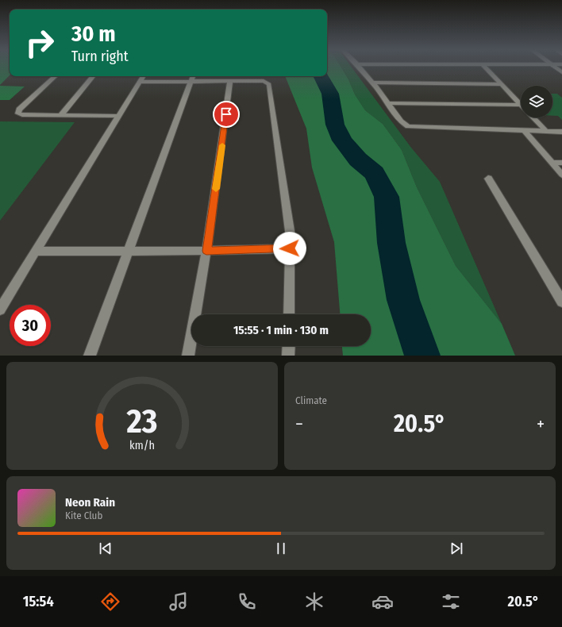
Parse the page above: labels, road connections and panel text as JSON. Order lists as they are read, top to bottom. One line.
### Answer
{"page":{"turn":["30 m","Turn right"],"limit":"30","trip":"15:55 · 1 min · 130 m","tile":"Climate","heat":["−","20.5°","+"],"song":["Neon Rain","Kite Club"],"tabs":["15:54","20.5°"],"gauge":["23","km/h"]}}
